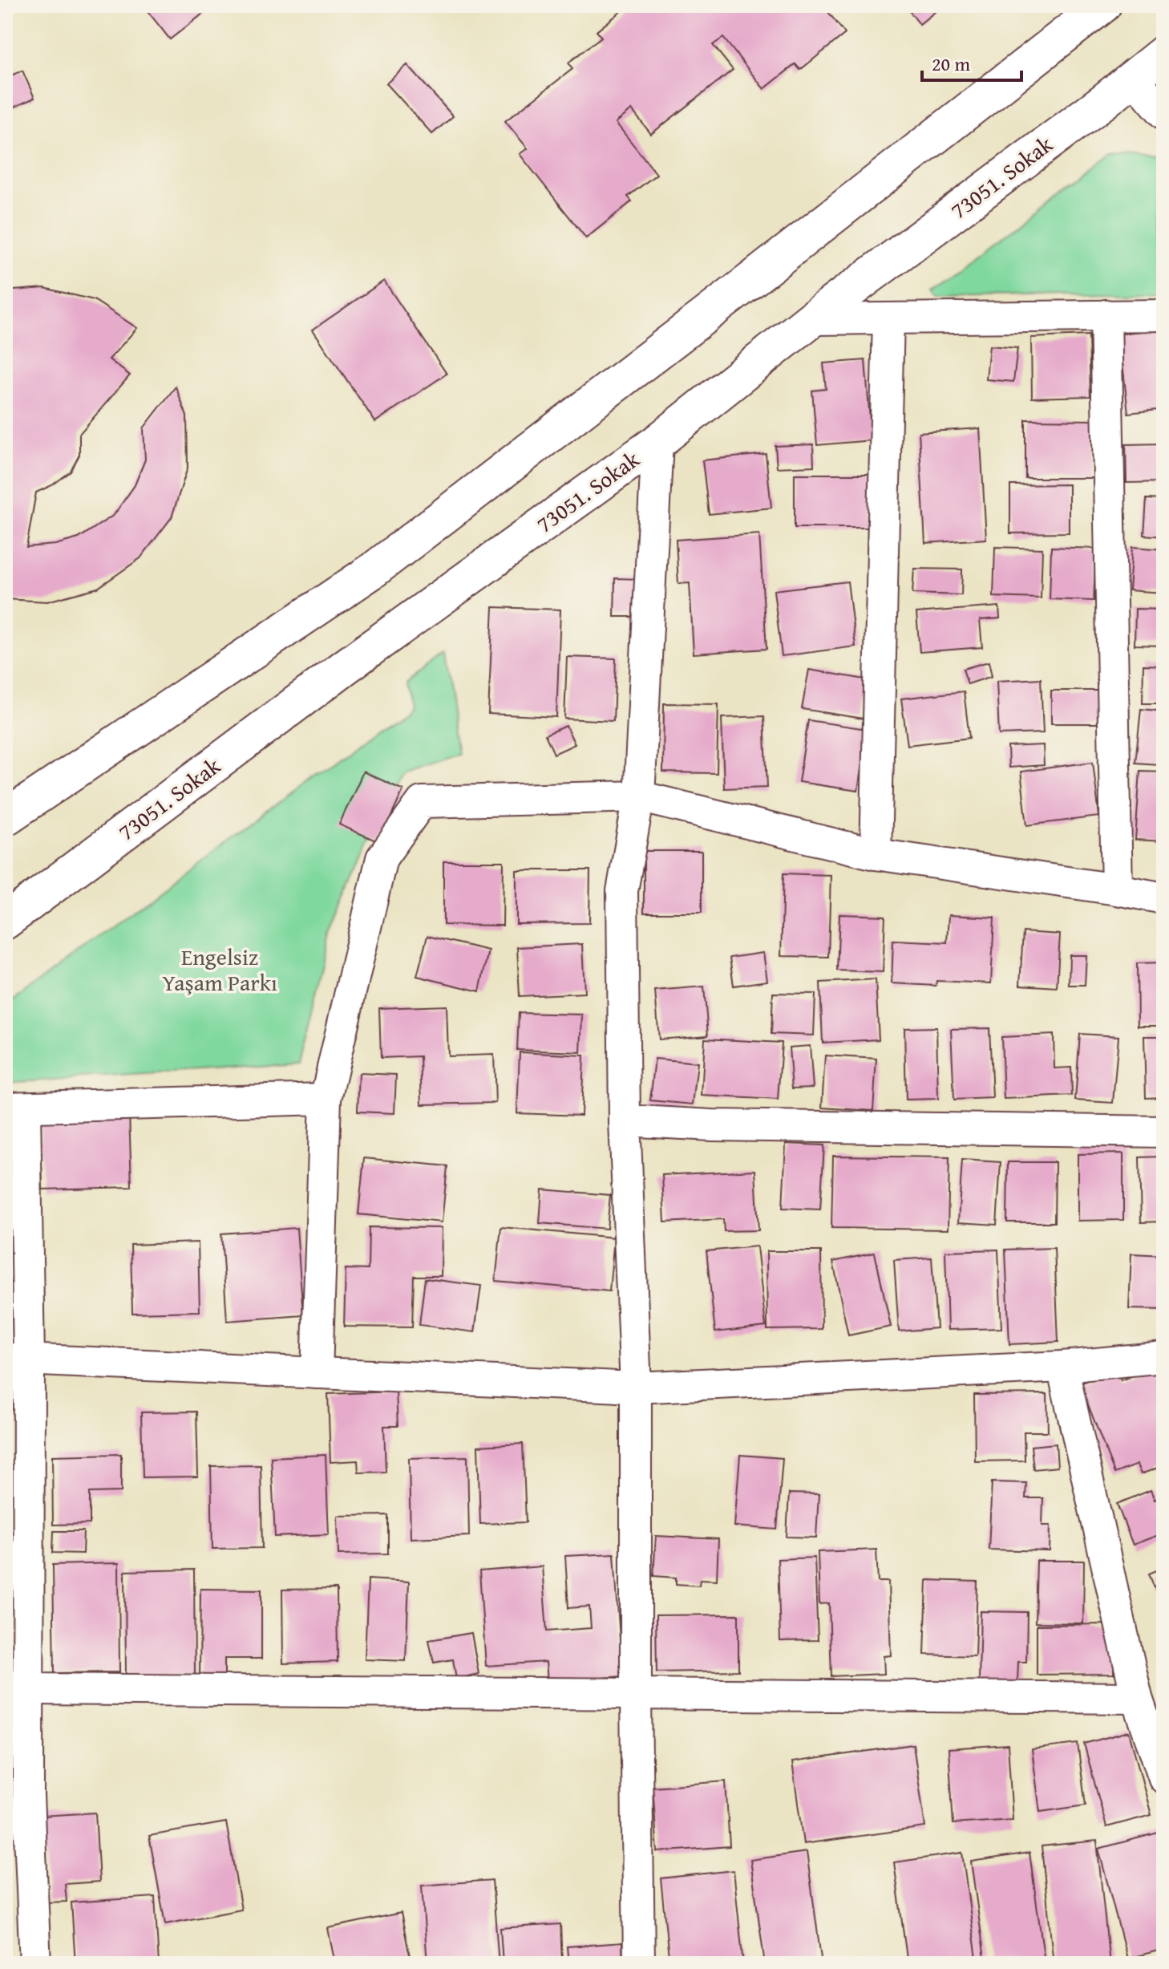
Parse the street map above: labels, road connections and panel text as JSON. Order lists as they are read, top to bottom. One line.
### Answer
{"streets":{"main road":["73051. Sokak"]},"parks":["Engelsiz Yaşam Parkı"],"scale_bar":"20 m"}
